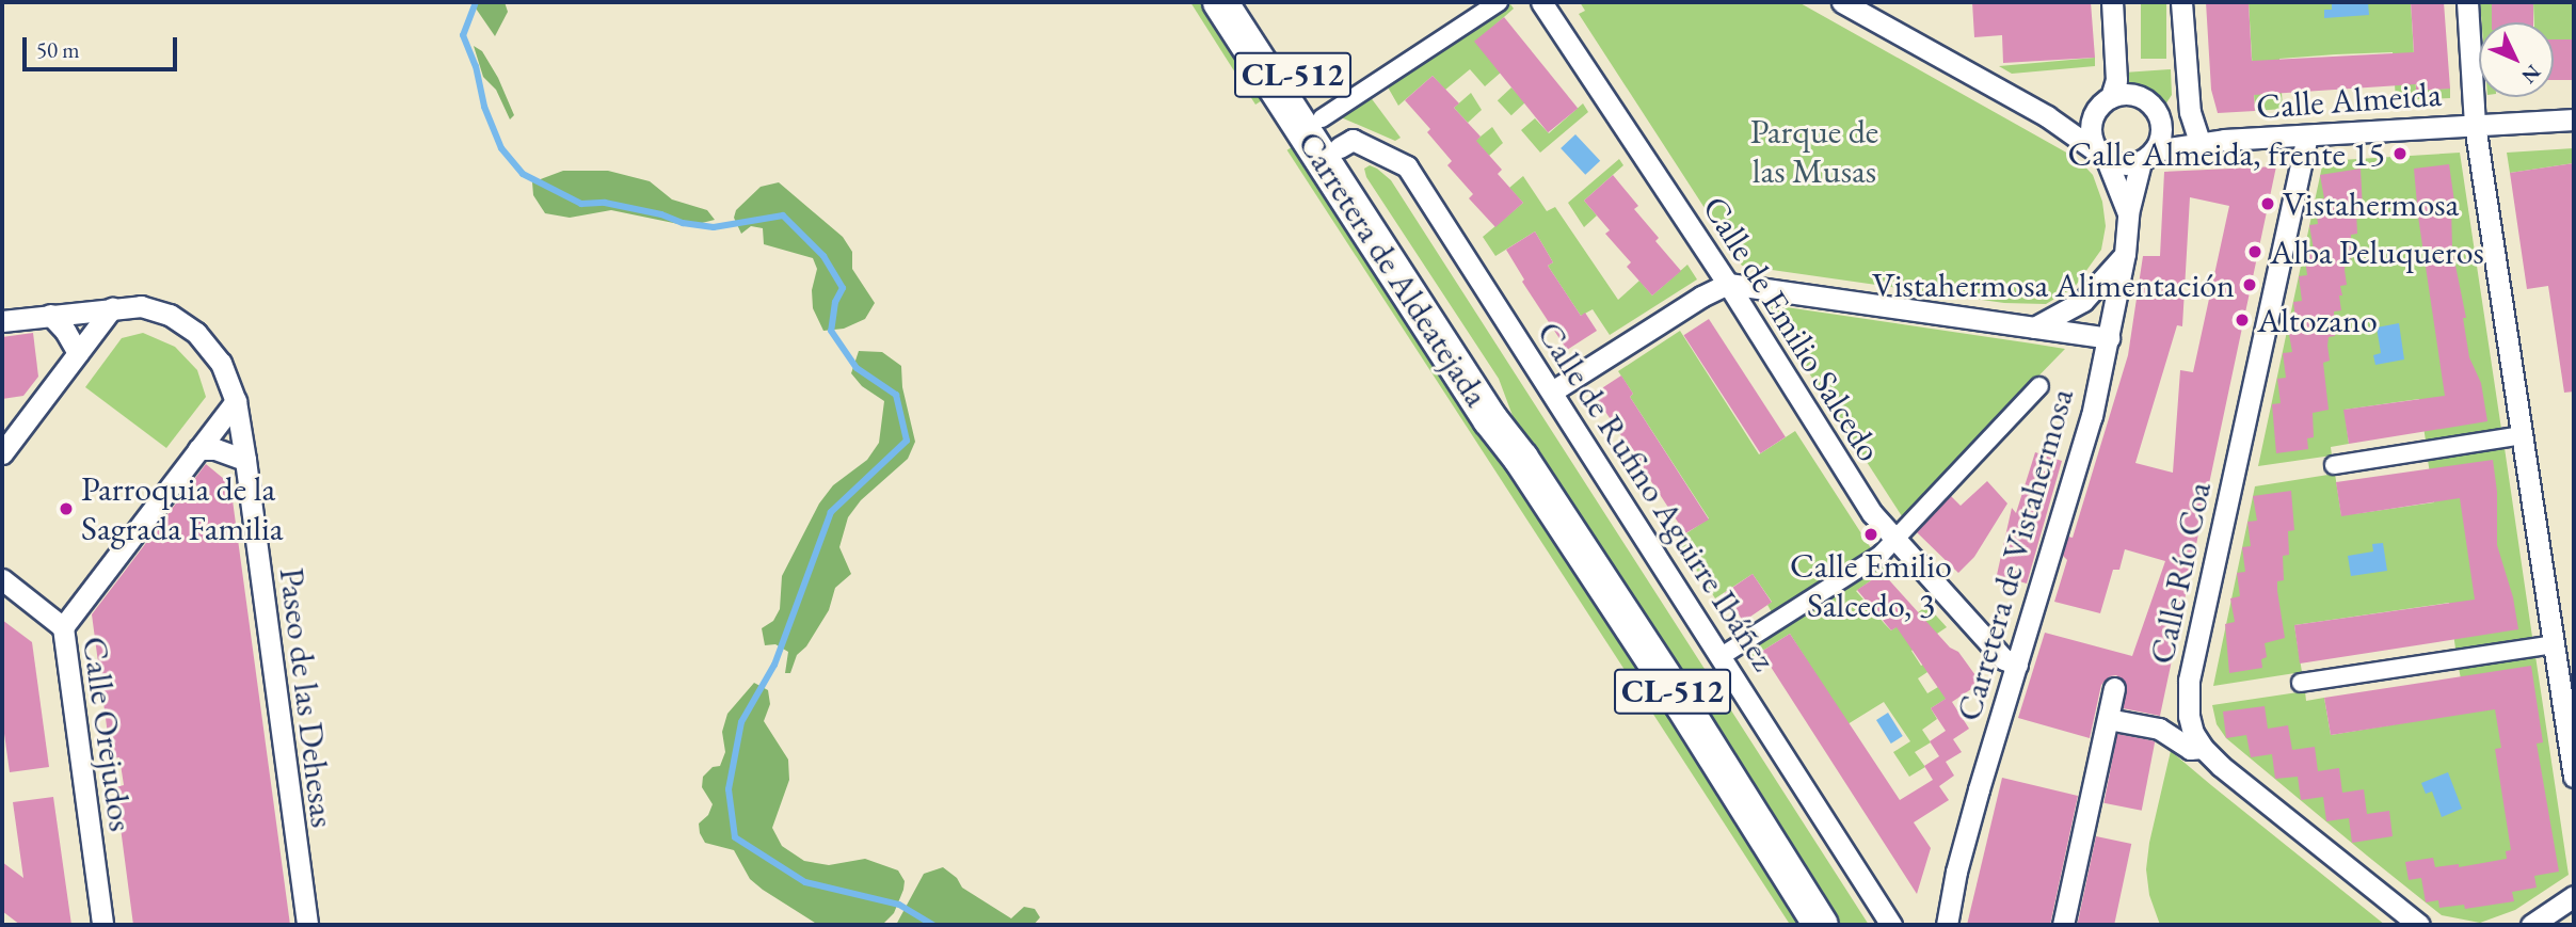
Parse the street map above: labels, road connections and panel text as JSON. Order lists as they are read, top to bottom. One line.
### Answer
{"streets":{"main road":["CL-512","Carretera de Aldeatejada"],"street":["Calle Almeida","Calle de Emilio Salcedo","Calle de Rufino Aguirre Ibáñez","Carretera de Vistahermosa","Calle Río Coa","Paseo de las Dehesas","Calle Orejudos"]},"crossings":[["Calle Almeida","Carretera de Vistahermosa"],["Calle Almeida","Calle Río Coa"],["Carretera de Aldeatejada","Calle de Rufino Aguirre Ibáñez"],["Calle de Emilio Salcedo","Carretera de Vistahermosa"]],"parks":["Parque de las Musas"],"places":["Calle Almeida, frente 15","Vistahermosa","Alba Peluqueros","Vistahermosa Alimentación","Altozano","Parroquia de la Sagrada Familia","Calle Emilio Salcedo, 3"],"scale_bar":"50 m","north":"bottom right"}
